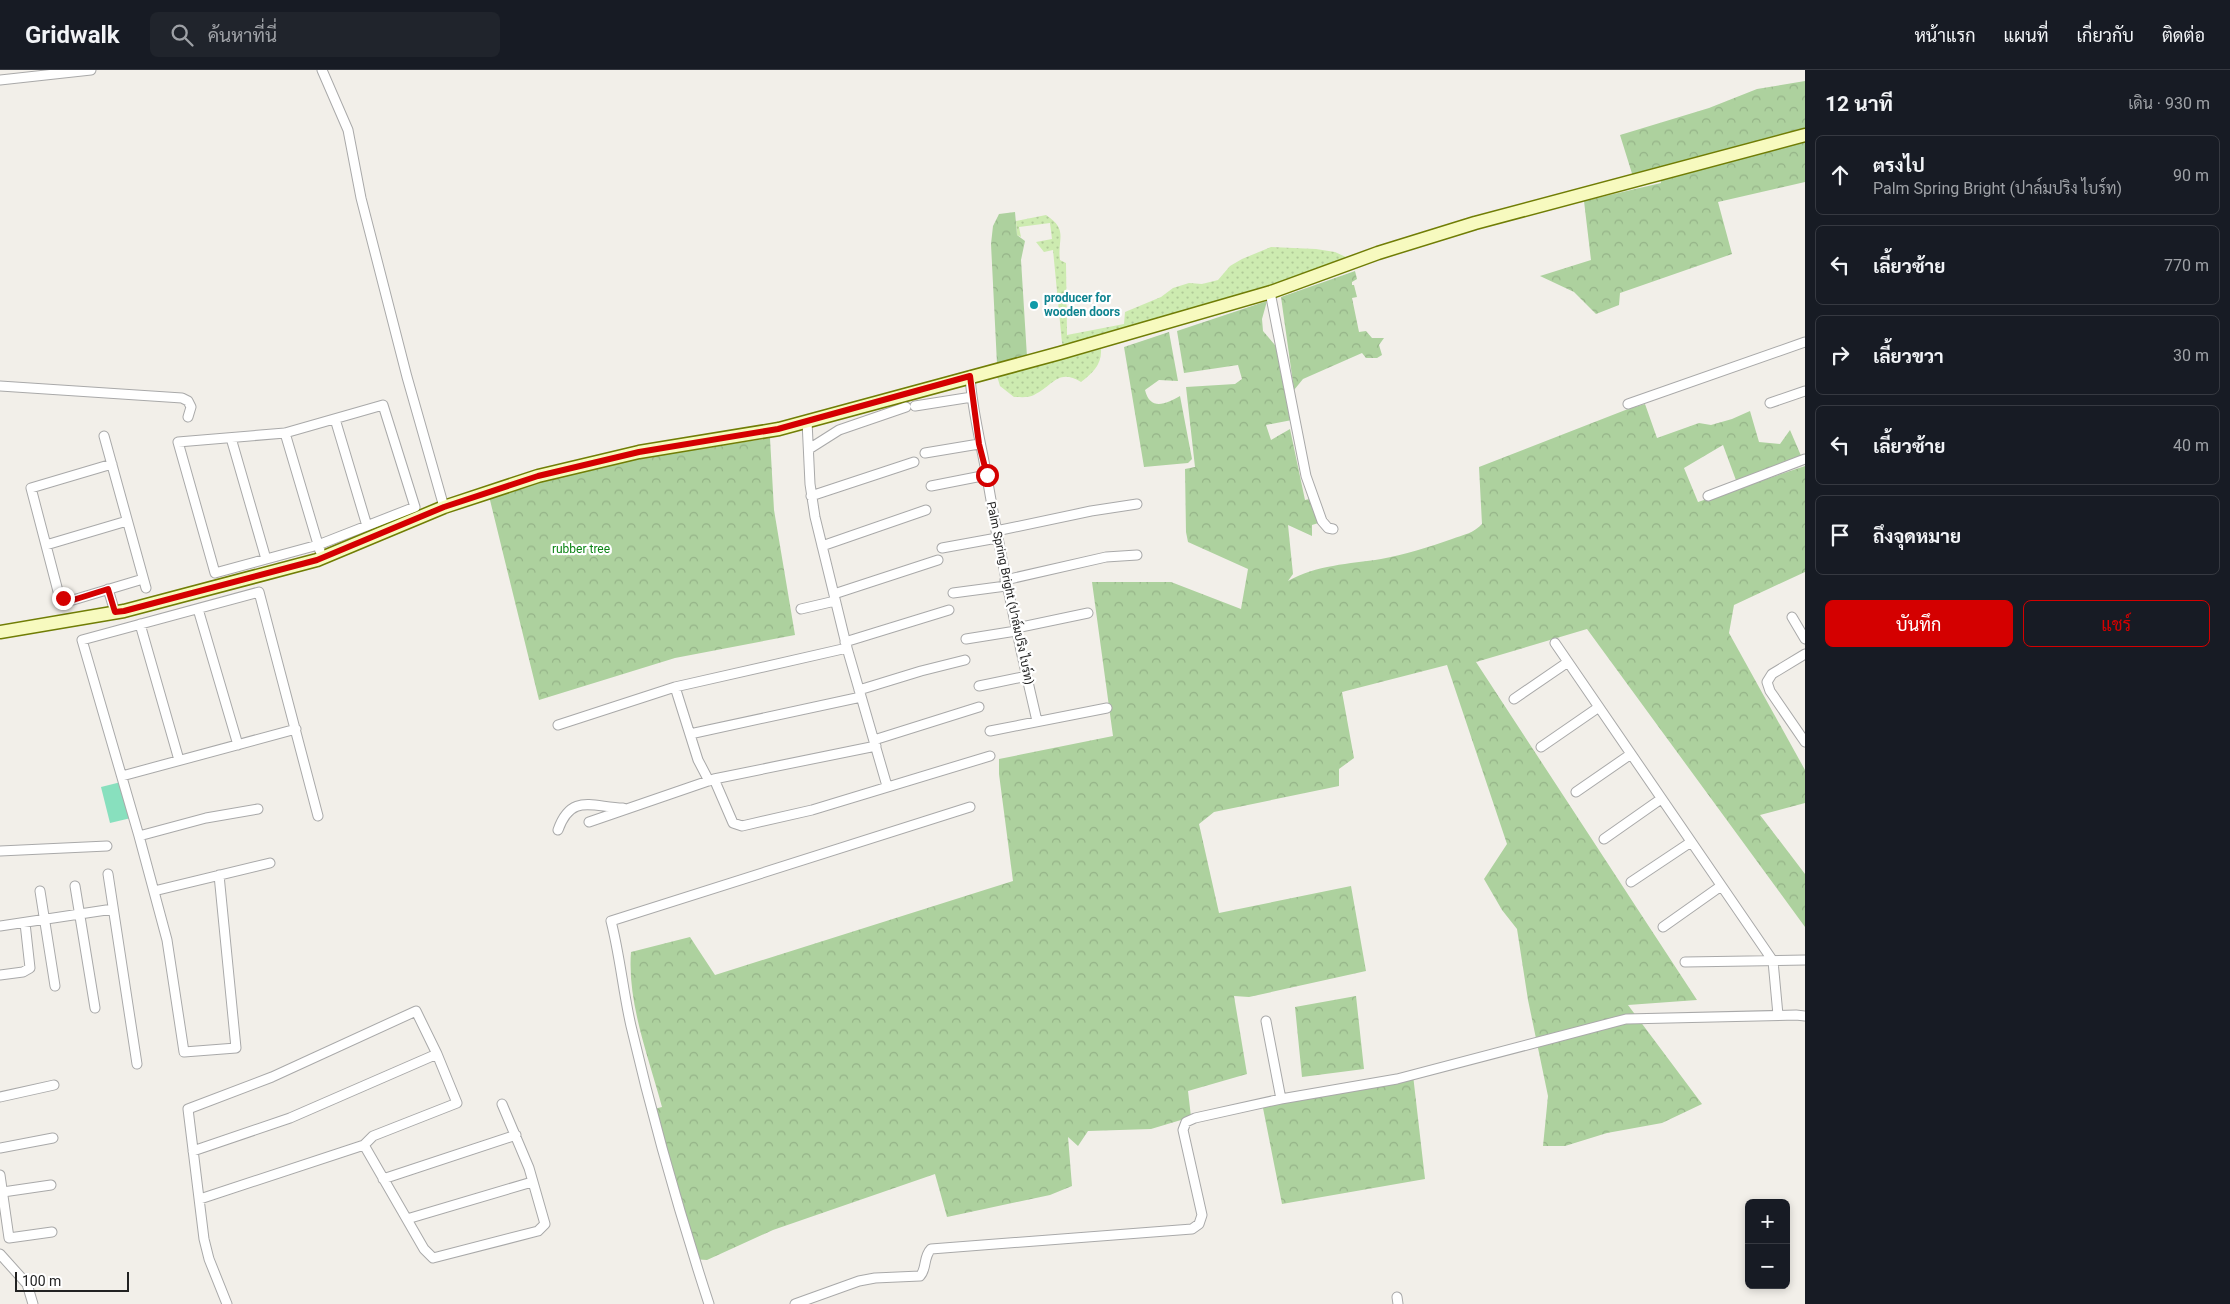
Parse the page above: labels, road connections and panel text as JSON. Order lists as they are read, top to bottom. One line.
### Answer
{"streets":{"street":["Palm Spring Bright (ปาล์มปริง ไบร์ท)"]},"parks":["rubber tree"],"places":["producer for wooden doors"],"scale_bar":"100 m","page":{"header":"Gridwalk","search":"ค้นหาที่นี่","nav":["หน้าแรก","แผนที่","เกี่ยวกับ","ติดต่อ"],"heading":["12 นาที","เดิน · 930 m"],"list":[["ตรงไป","Palm Spring Bright (ปาล์มปริง ไบร์ท)","90 m"],["เลี้ยวซ้าย","770 m"],["เลี้ยวขวา","30 m"],["เลี้ยวซ้าย","40 m"],"ถึงจุดหมาย"],"buttons":["บันทึก","แชร์"],"map_buttons":["+","−"],"scale":"100 m"}}
